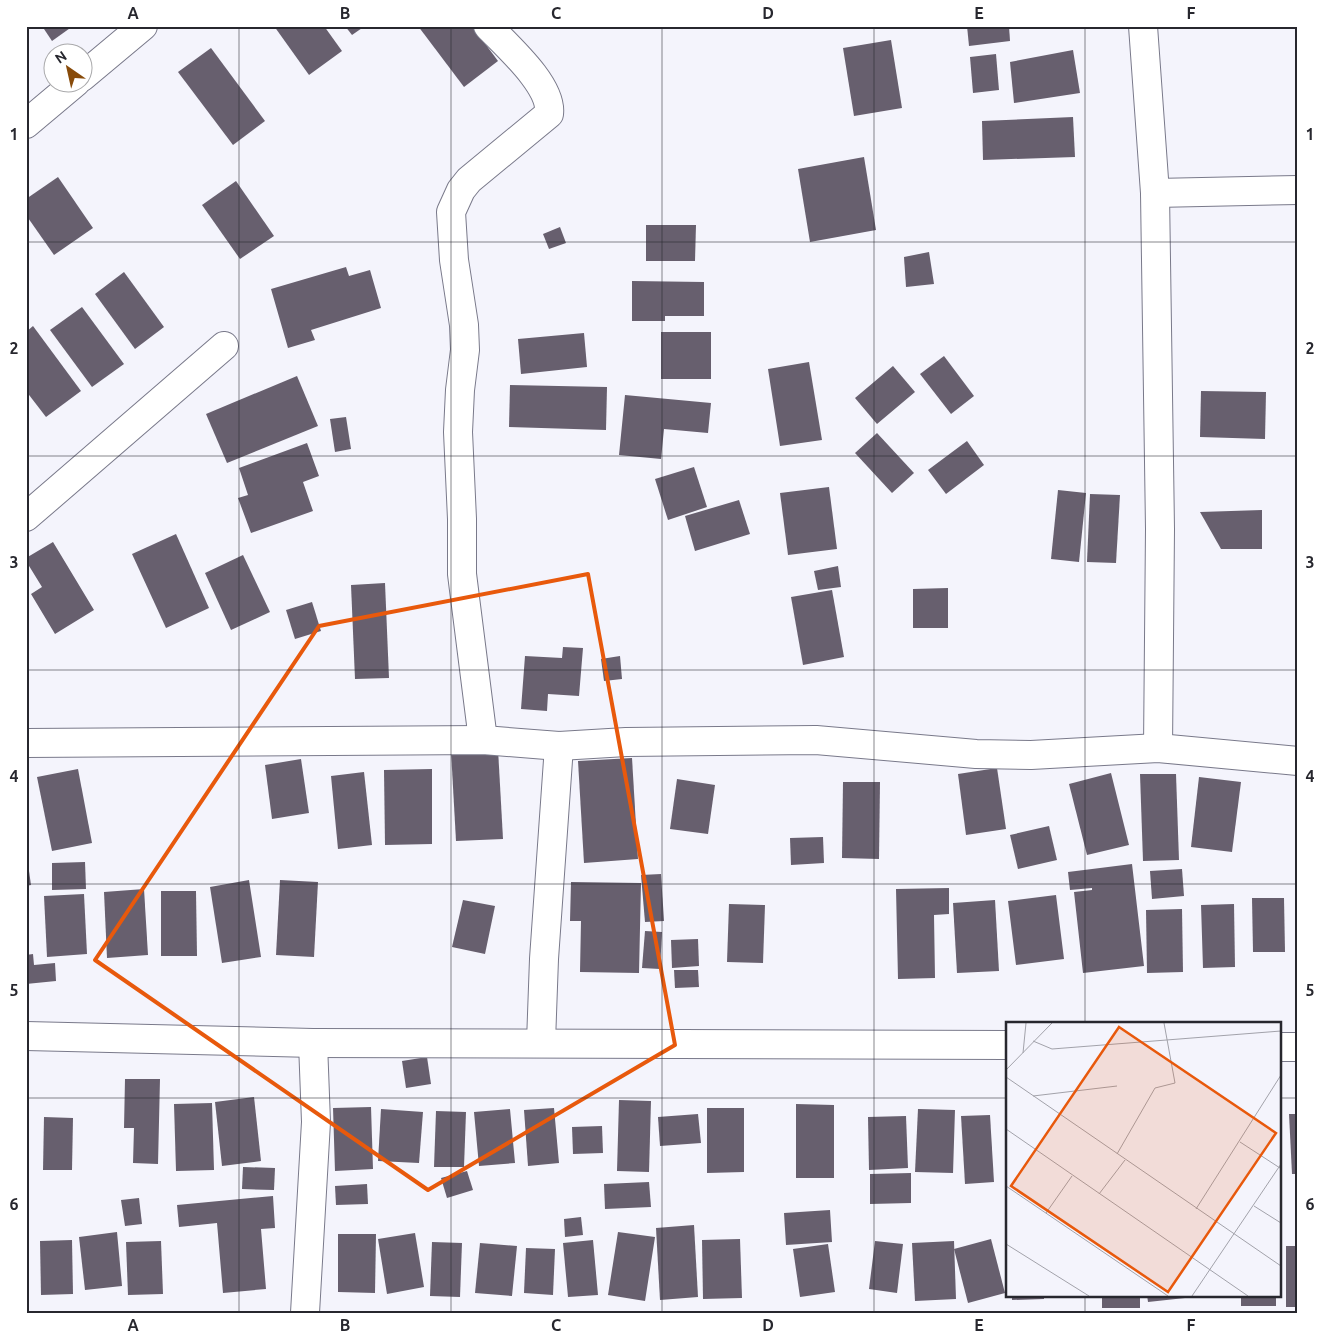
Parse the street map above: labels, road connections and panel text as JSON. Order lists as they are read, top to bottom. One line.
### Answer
{"north":"top left","grid":{"columns":["A","B","C","D","E","F"],"rows":["1","2","3","4","5","6"]}}
